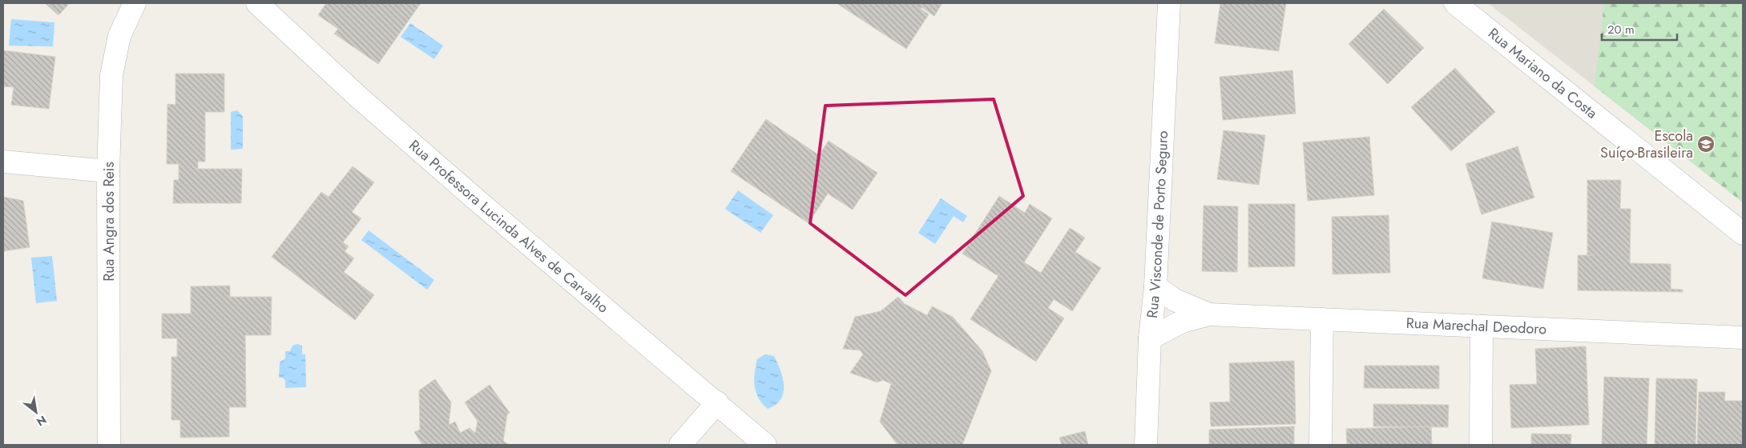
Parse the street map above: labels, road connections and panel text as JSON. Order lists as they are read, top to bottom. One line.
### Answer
{"streets":{"street":["Rua Mariano da Costa","Rua Angra dos Reis","Rua Visconde de Porto Seguro","Rua Professora Lucinda Alves de Carvalho","Rua Marechal Deodoro"]},"crossings":[["Rua Visconde de Porto Seguro","Rua Marechal Deodoro"]],"places":{"school or university":["Escola Suíço-Brasileira"]},"scale_bar":"20 m","north":"bottom right"}
